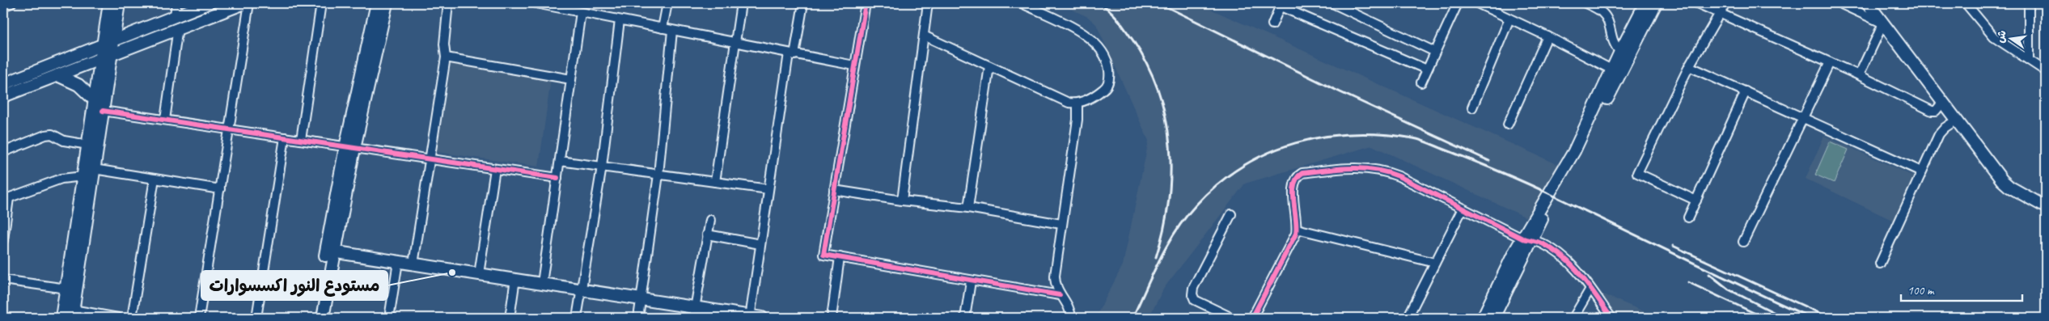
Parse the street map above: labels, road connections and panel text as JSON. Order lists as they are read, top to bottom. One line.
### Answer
{"places":["مستودع النور اكسسوارات"],"scale_bar":"100 m","north":"left"}
